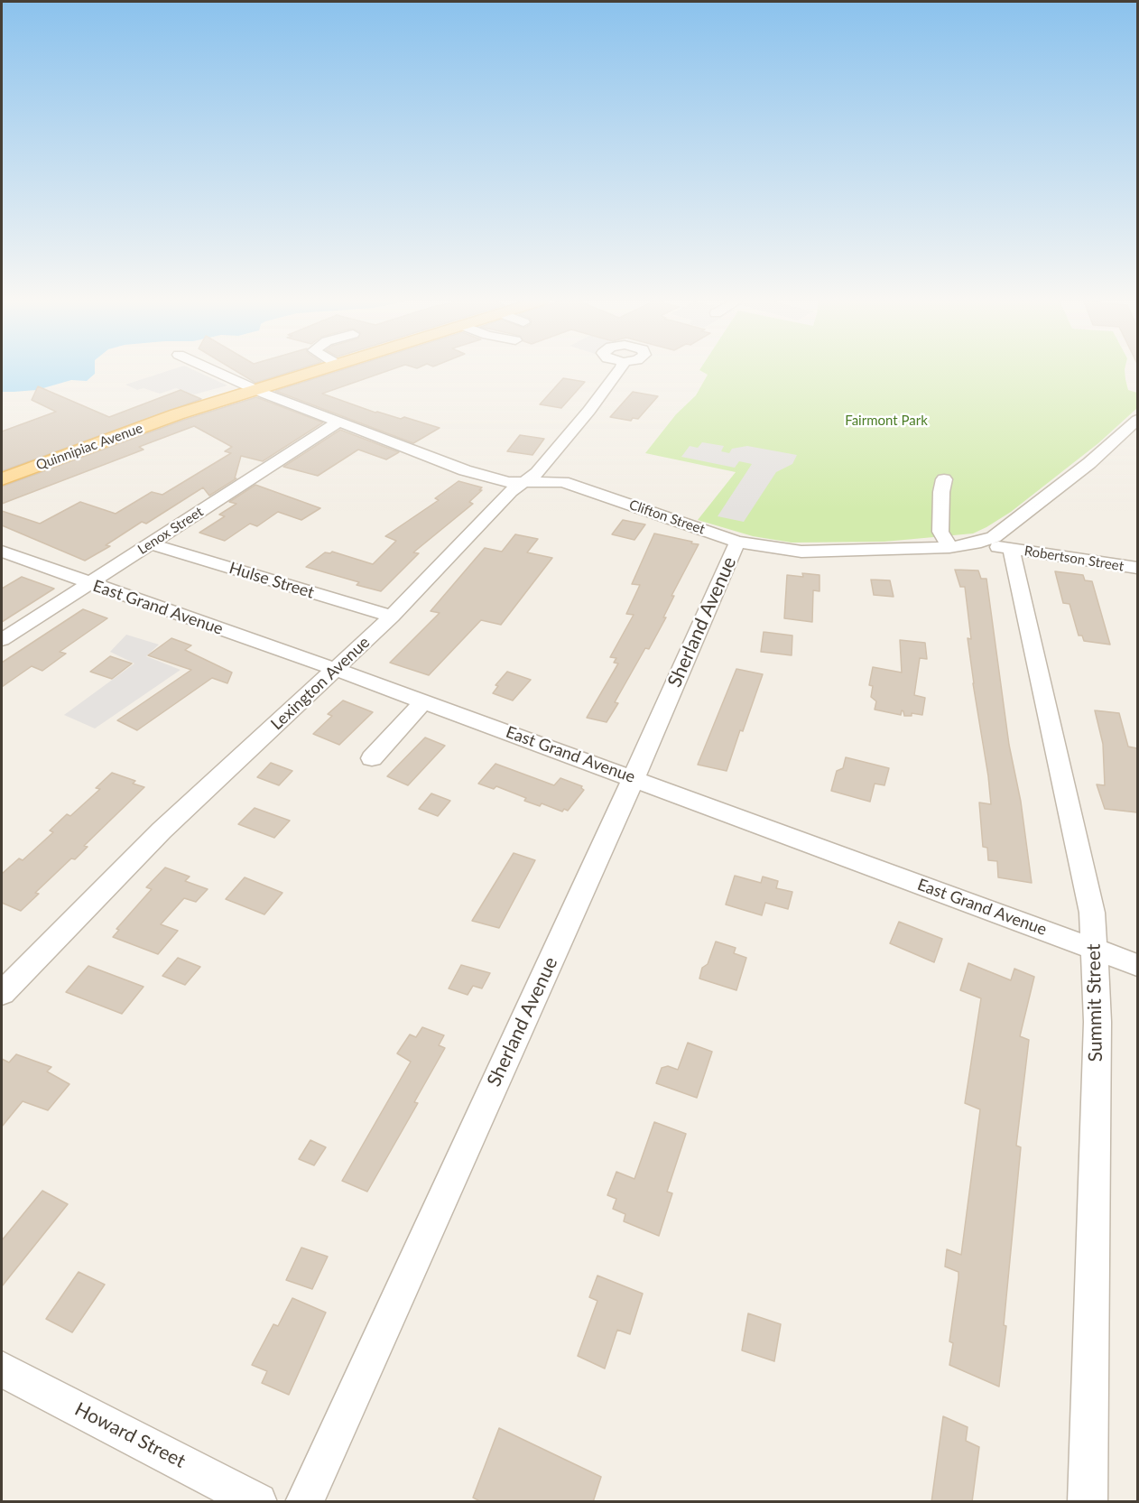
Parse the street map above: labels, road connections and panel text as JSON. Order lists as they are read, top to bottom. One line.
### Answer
{"streets":{"main road":["Quinnipiac Avenue"],"street":["Clifton Street","Lenox Street","Robertson Street","Hulse Street","East Grand Avenue","Sherland Avenue","Lexington Avenue","Summit Street","Howard Street"]},"crossings":[["Quinnipiac Avenue","Clifton Street"],["Clifton Street","Lenox Street"],["Clifton Street","Sherland Avenue"],["Clifton Street","Lexington Avenue"],["Lenox Street","Hulse Street"],["Lenox Street","East Grand Avenue"],["Robertson Street","Summit Street"],["Hulse Street","Lexington Avenue"],["East Grand Avenue","Sherland Avenue"],["East Grand Avenue","Lexington Avenue"],["East Grand Avenue","Summit Street"]],"parks":["Fairmont Park"]}
